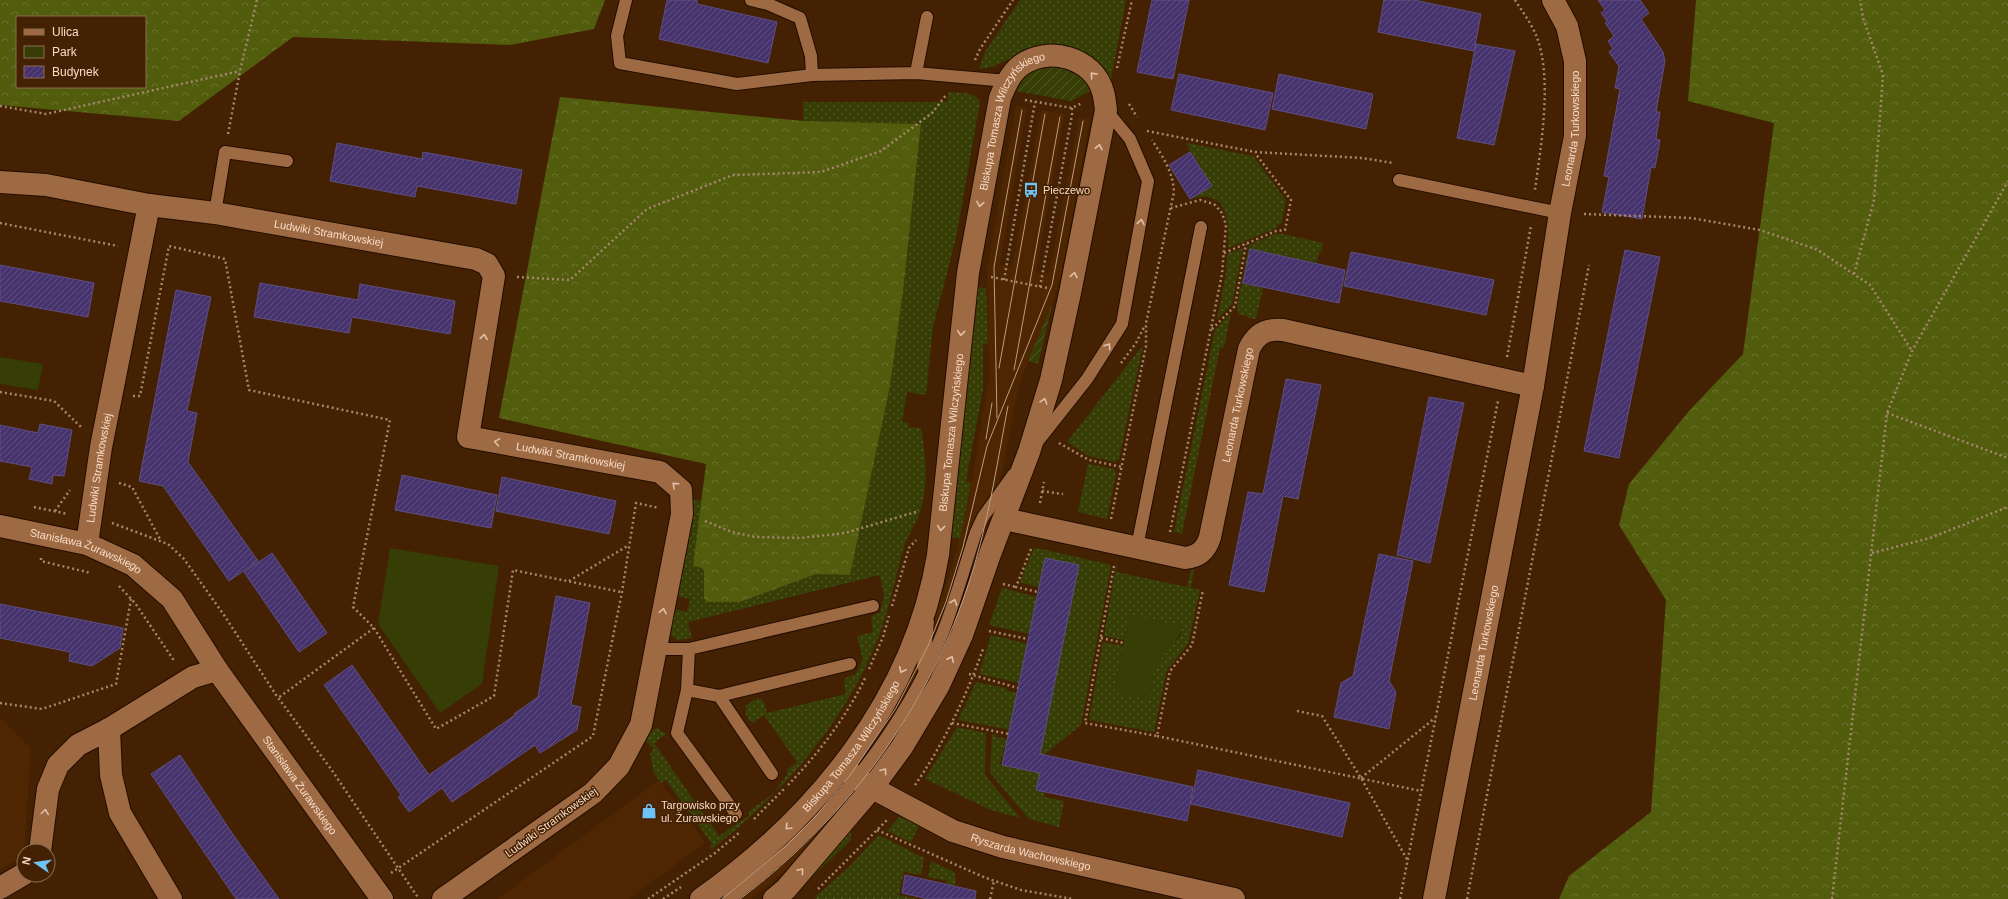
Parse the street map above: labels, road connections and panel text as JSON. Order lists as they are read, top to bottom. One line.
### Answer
{"streets":{"street":["Biskupa Tomasza Wilczyńskiego","Leonarda Turkowskiego","Ludwiki Stramkowskiej","Stanisława Żurawskiego","Ryszarda Wachowskiego"]},"crossings":[["Biskupa Tomasza Wilczyńskiego","Leonarda Turkowskiego"],["Biskupa Tomasza Wilczyńskiego","Ryszarda Wachowskiego"],["Ludwiki Stramkowskiej","Stanisława Żurawskiego"]],"places":{"bus stop":["Pieczewo"],"shop":["Targowisko przy ul. Żurawskiego"]},"legend":["Ulica","Park","Budynek"],"north":"left"}
